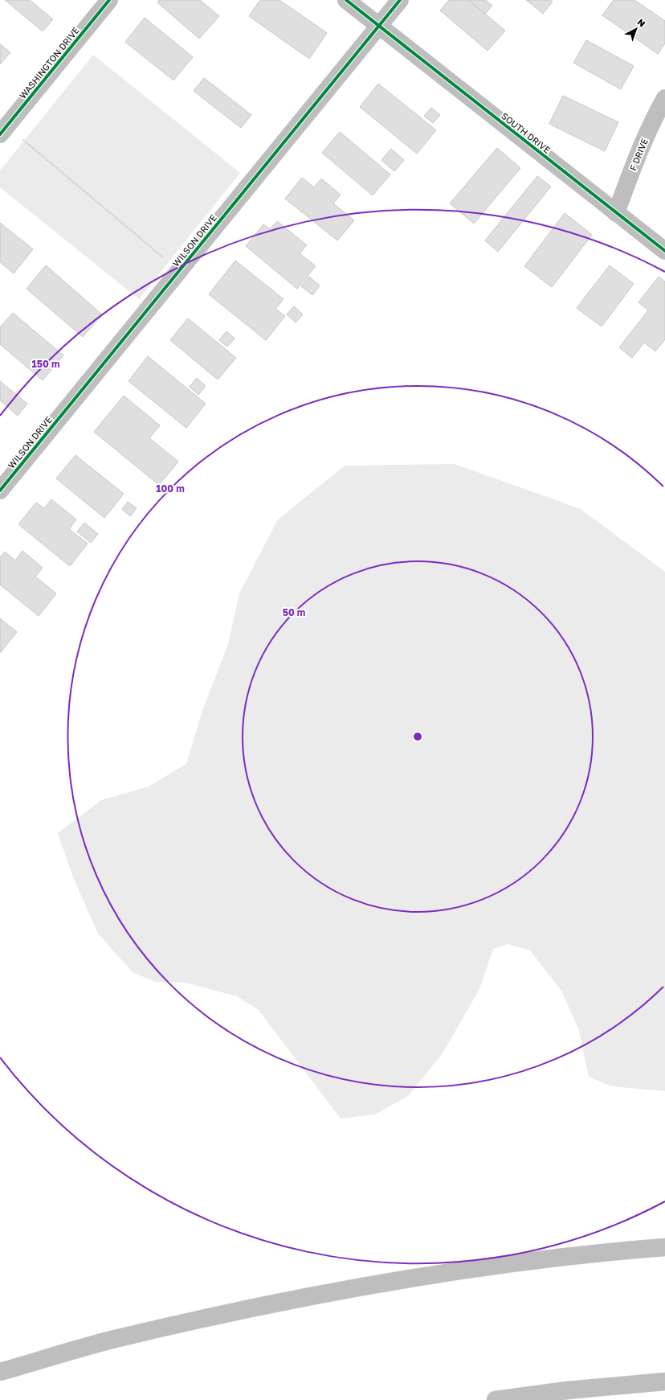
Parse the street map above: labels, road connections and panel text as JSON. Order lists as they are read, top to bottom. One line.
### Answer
{"streets":{"main road":["WASHINGTON DRIVE","SOUTH DRIVE","F DRIVE","WILSON DRIVE"]},"crossings":[["SOUTH DRIVE","F DRIVE"],["SOUTH DRIVE","WILSON DRIVE"]],"north":"top right","rings":["150 m","100 m","50 m"]}
